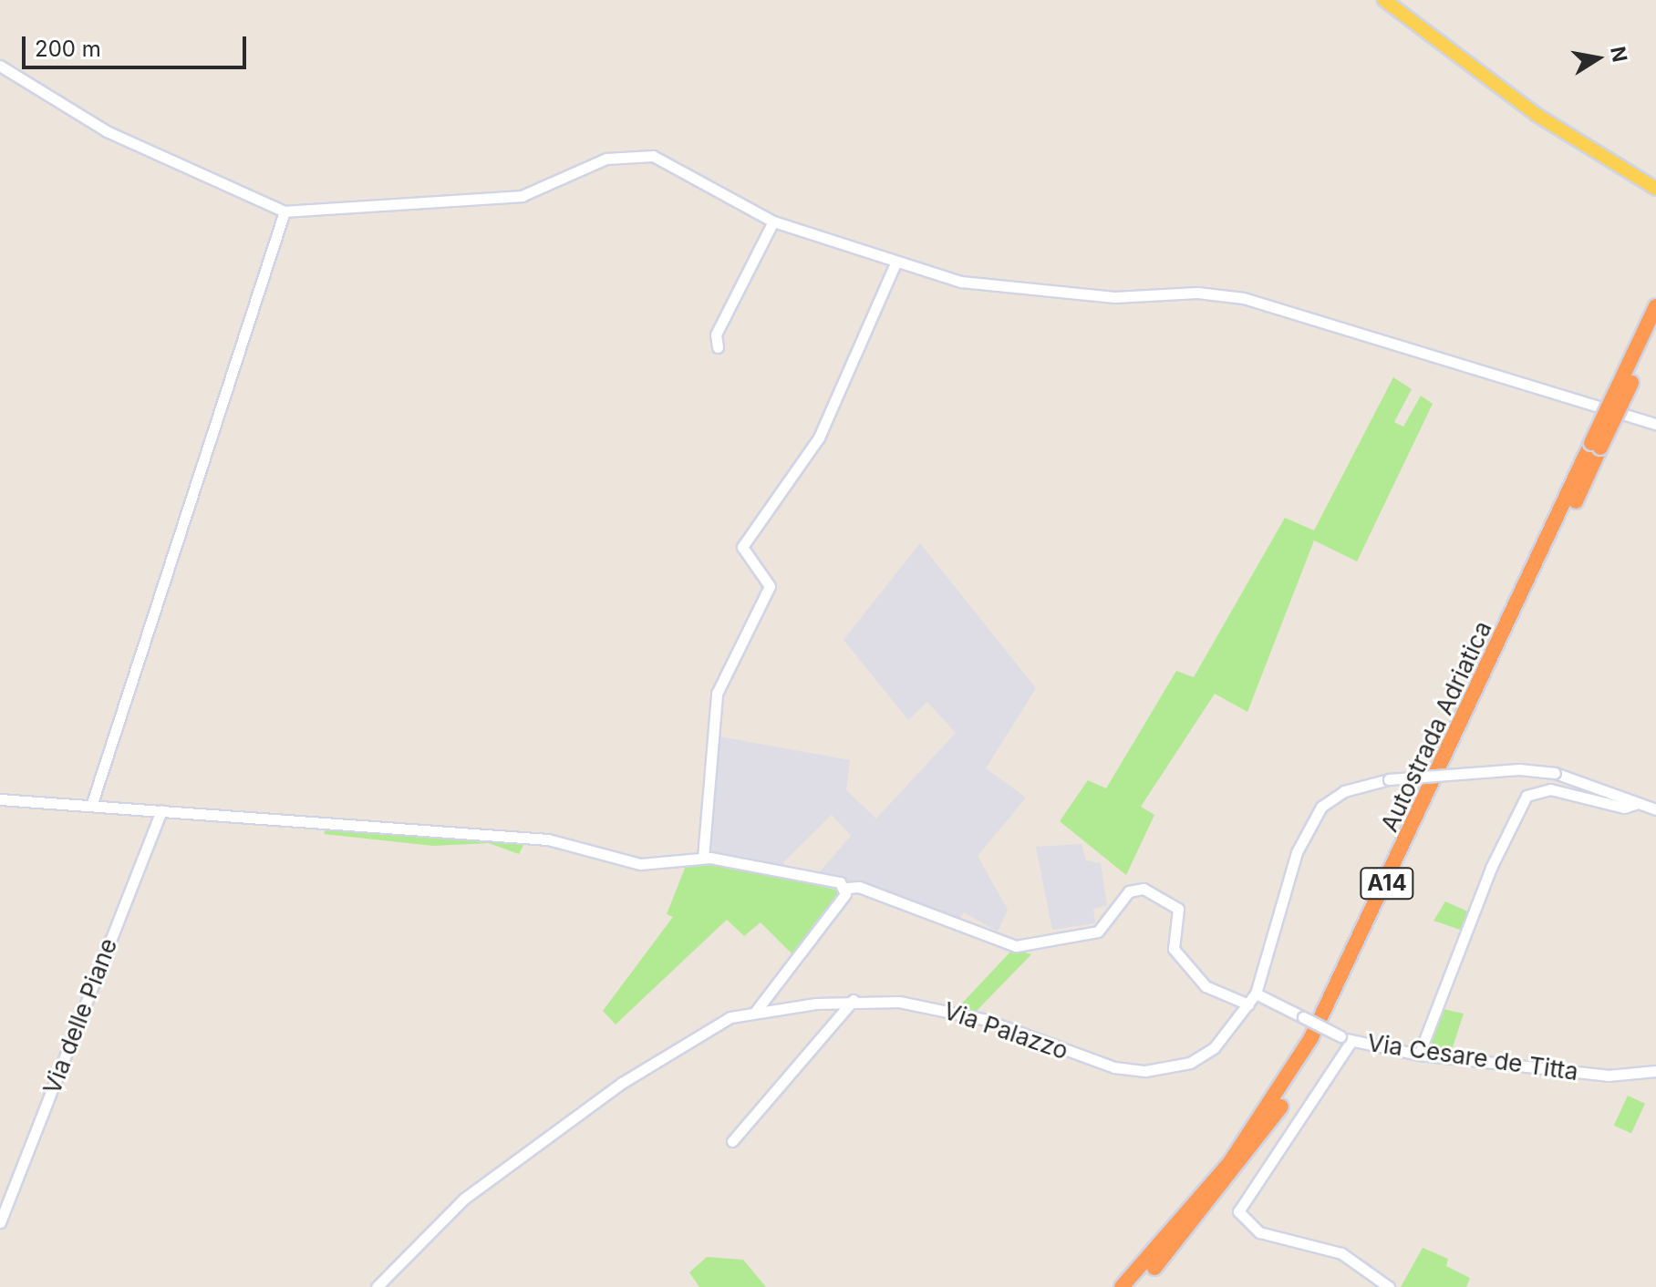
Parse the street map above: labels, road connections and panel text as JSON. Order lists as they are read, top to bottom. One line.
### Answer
{"streets":{"highway":["Autostrada Adriatica","A14"],"street":["Via delle Piane","Via Palazzo","Via Cesare de Titta"]},"crossings":[["Via Palazzo","Via Cesare de Titta"]],"scale_bar":"200 m","north":"right"}
